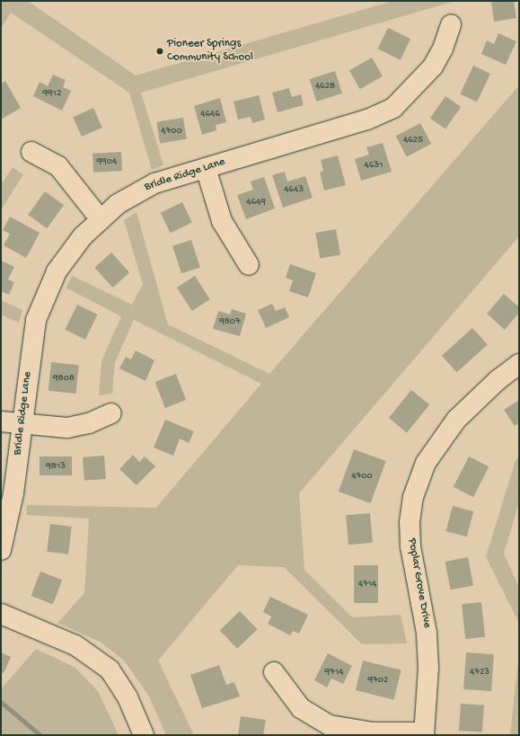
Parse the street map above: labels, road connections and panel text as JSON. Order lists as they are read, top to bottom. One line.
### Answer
{"streets":{"street":["Bridle Ridge Lane","Poplar Grove Drive"]},"places":["Pioneer Springs Community School"],"house_numbers":["4628","9912","4646","4700","4625","9904","4631","4643","4649","9807","9808","9813","4700","4714","9714","4723","9702"]}
